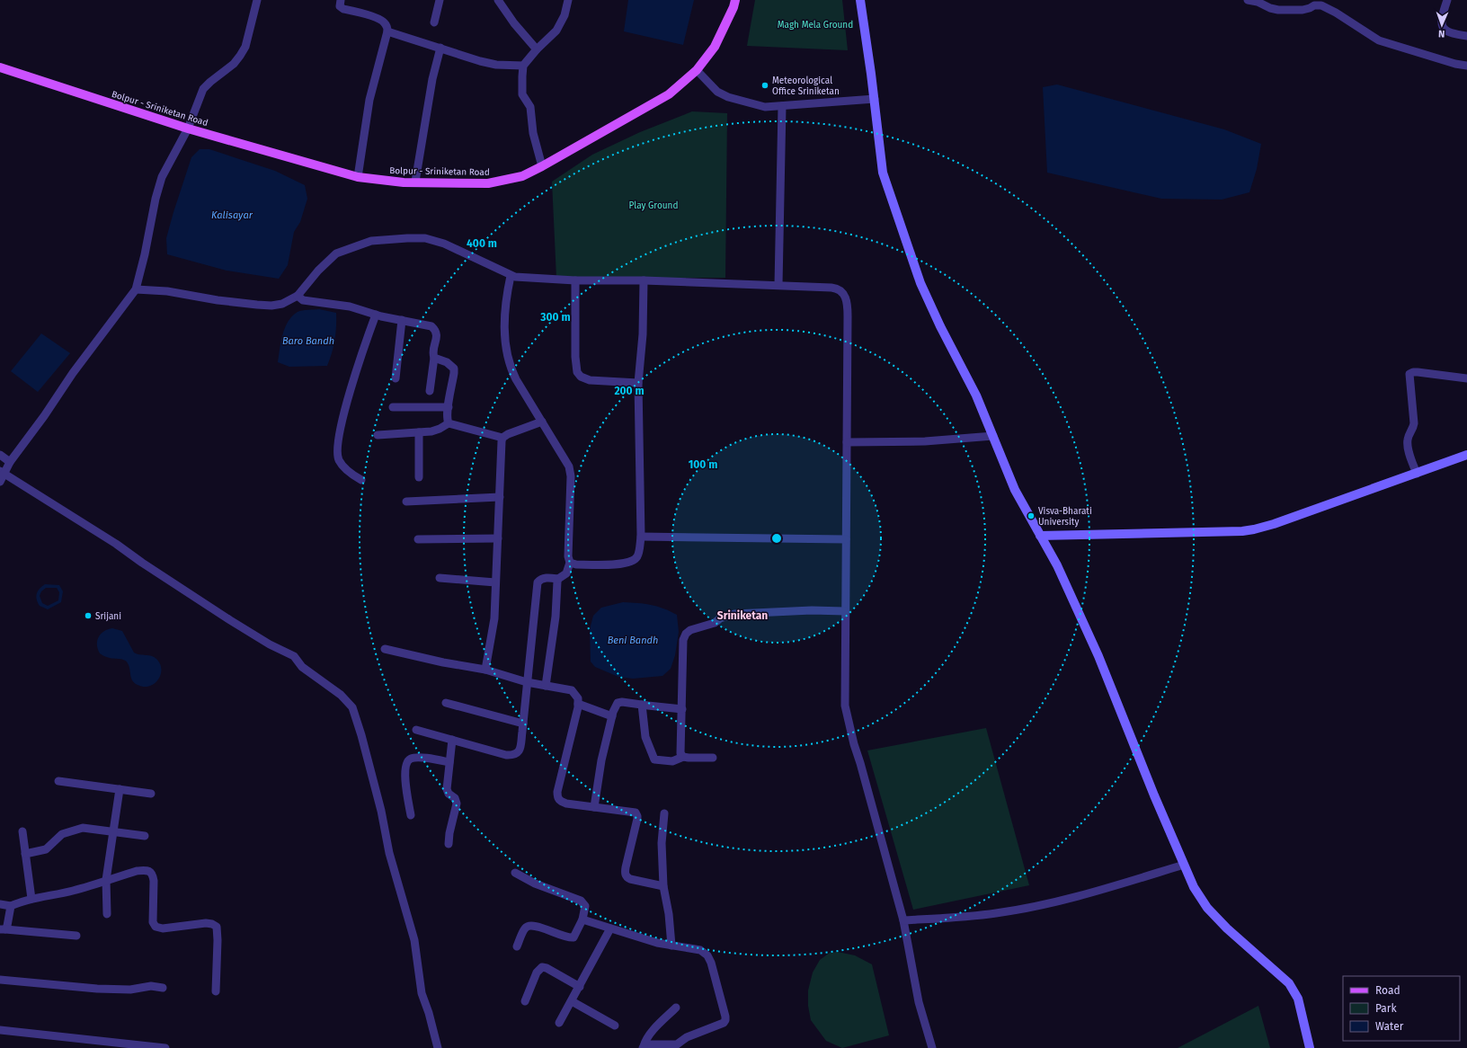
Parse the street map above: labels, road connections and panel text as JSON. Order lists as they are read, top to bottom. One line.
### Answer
{"streets":{"main road":["Bolpur - Sriniketan Road"]},"districts":["Sriniketan"],"water":["Kalisayar","Baro Bandh","Beni Bandh"],"parks":["Magh Mela Ground","Play Ground"],"places":["Meteorological Office Sriniketan","Visva-Bharati University","Srijani"],"legend":["Road","Park","Water"],"north":"bottom","rings":["400 m","300 m","200 m","100 m"]}
